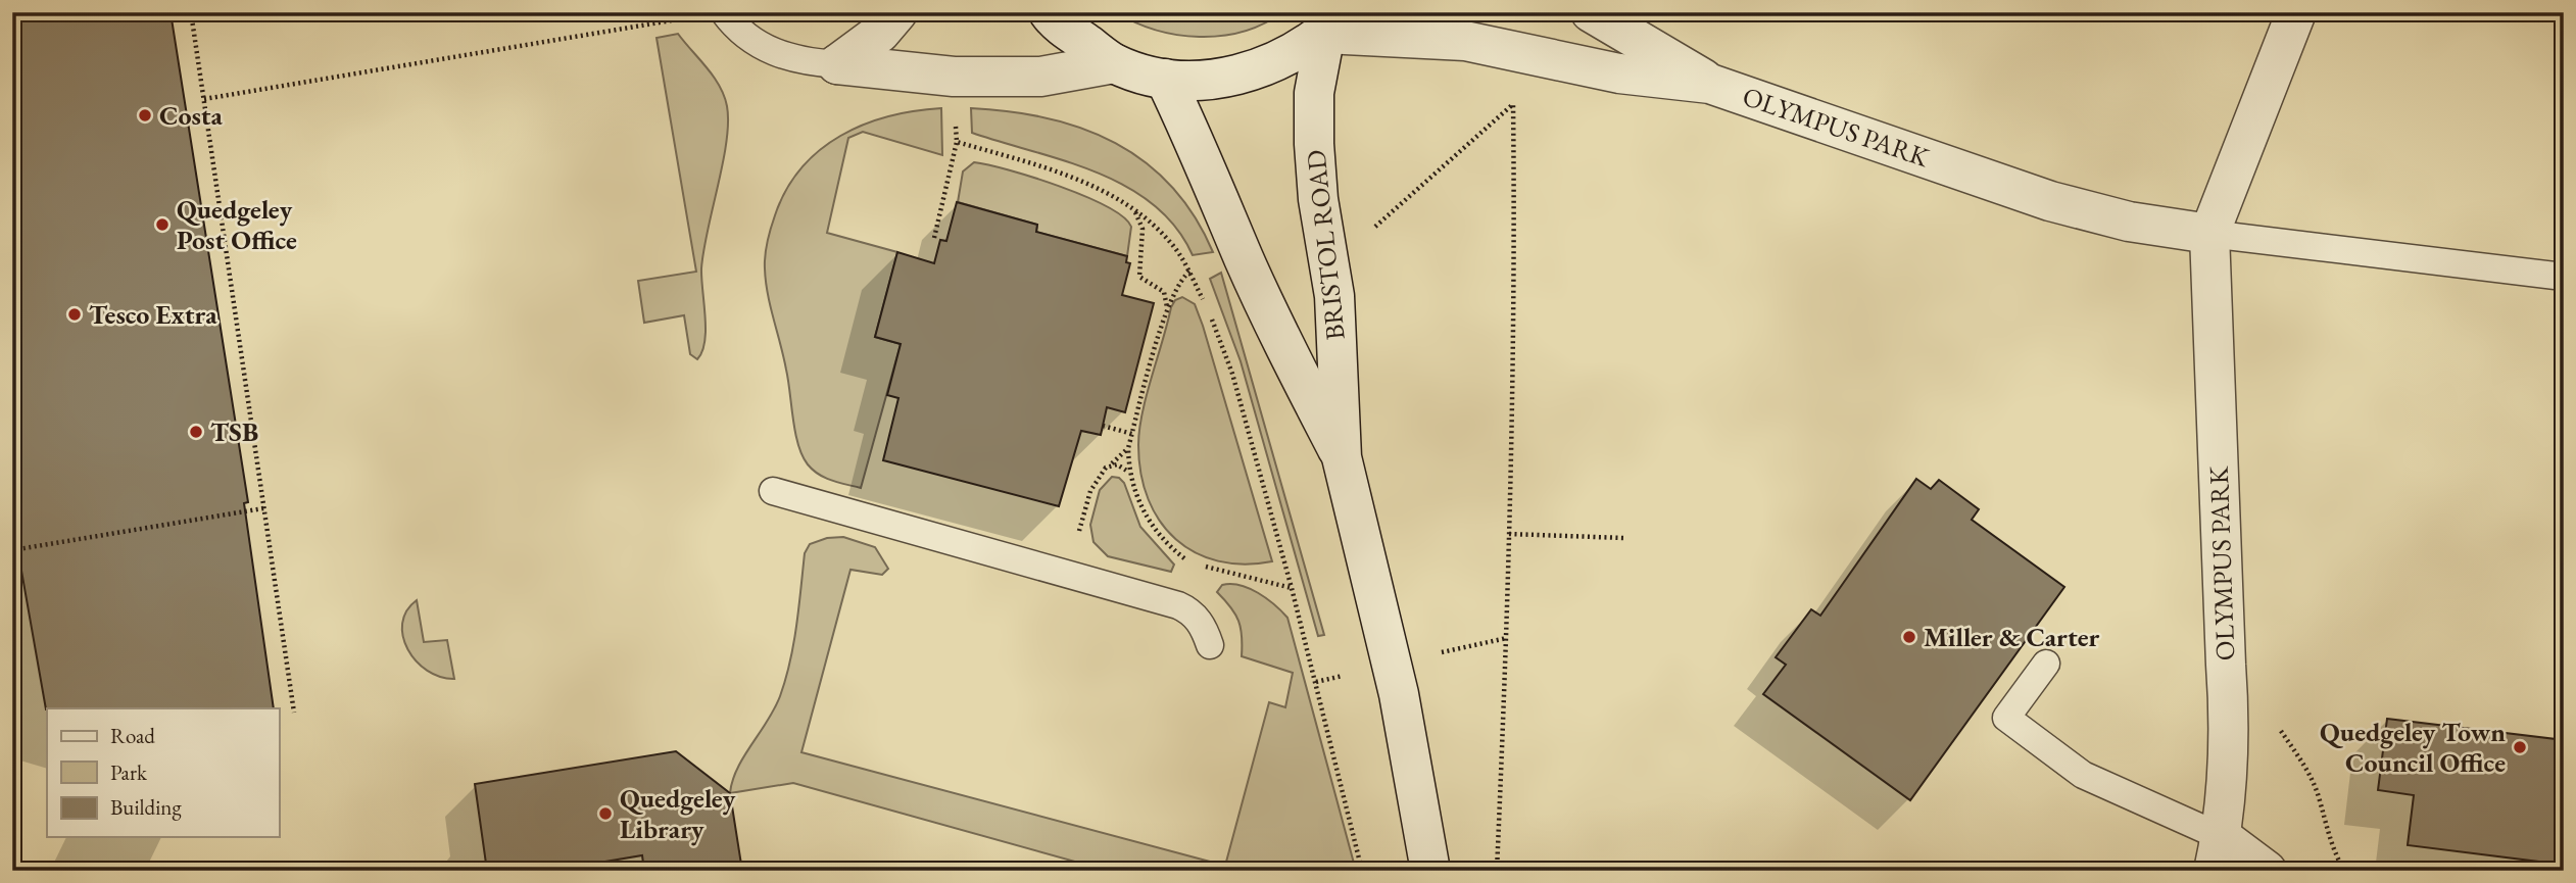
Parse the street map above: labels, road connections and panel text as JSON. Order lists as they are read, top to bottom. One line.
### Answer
{"streets":{"street":["OLYMPUS PARK","BRISTOL ROAD"]},"crossings":[["OLYMPUS PARK","BRISTOL ROAD"]],"places":["Costa","Quedgeley Post Office","Tesco Extra","TSB","Miller & Carter","Quedgeley Town Council Office","Quedgeley Library"],"legend":["Road","Park","Building"]}
